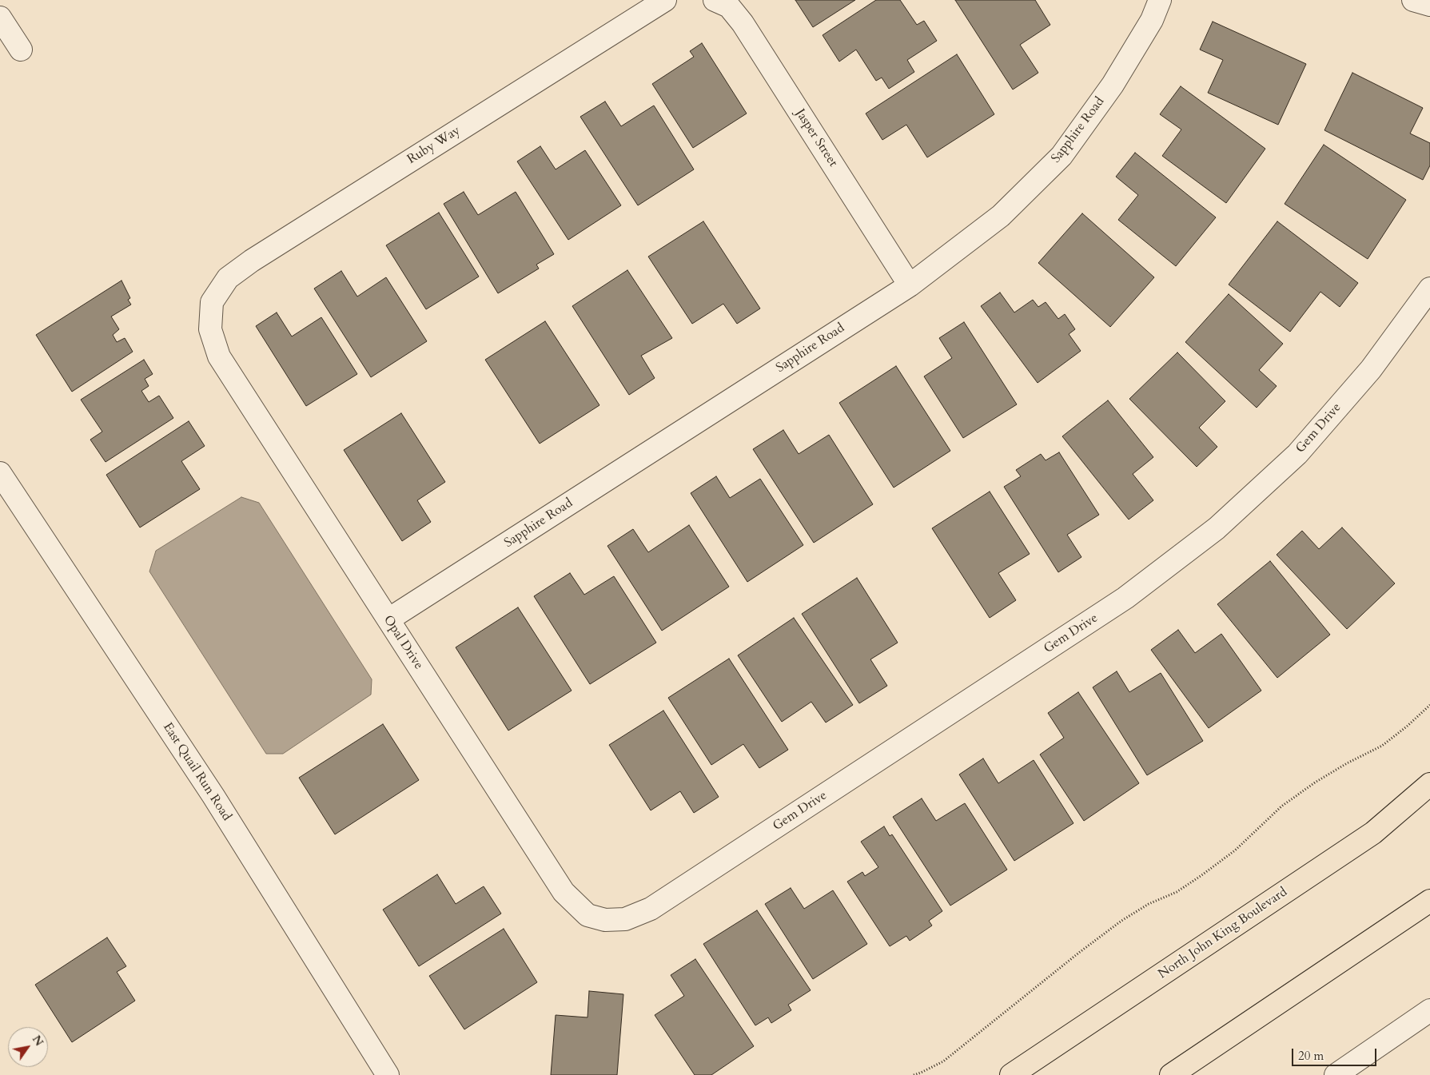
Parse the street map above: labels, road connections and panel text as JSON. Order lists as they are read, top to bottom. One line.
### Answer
{"streets":{"main road":["North John King Boulevard"],"street":["Sapphire Road","Jasper Street","Ruby Way","Gem Drive","Opal Drive","East Quail Run Road"]},"crossings":[["Sapphire Road","Jasper Street"],["Sapphire Road","Opal Drive"],["Ruby Way","Opal Drive"],["Gem Drive","Opal Drive"]],"scale_bar":"20 m","north":"top right"}
